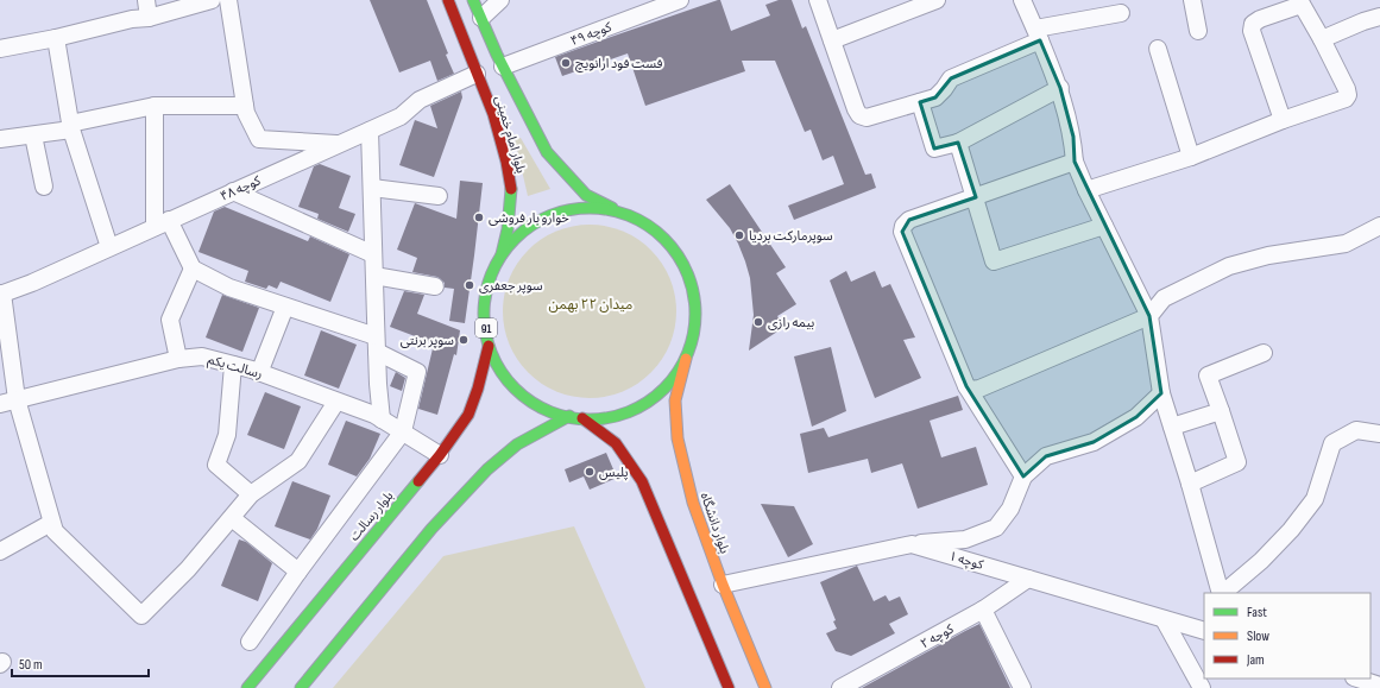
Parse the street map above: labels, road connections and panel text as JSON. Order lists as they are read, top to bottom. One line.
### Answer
{"streets":{"main road":["بلوار امام خمینی","91","بلوار رسالت","بلوار دانشگاه"],"street":["کوچه ۴۹","کوچه ۴۸","رسالت یکم","کوچه ۱","کوچه ۲"]},"crossings":[["کوچه ۴۹","بلوار امام خمینی"],["بلوار امام خمینی","کوچه ۴۸"],["بلوار امام خمینی","91"],["91","بلوار رسالت"],["91","بلوار دانشگاه"],["رسالت یکم","بلوار رسالت"],["بلوار دانشگاه","کوچه ۱"],["کوچه ۱","کوچه ۲"]],"districts":["میدان ۲۲ بهمن"],"places":["فست فود ارانویچ","خوارو بار فروشی","سوپرمارکت بردیا","سوپر جعفری","بیمه رازی","سوپر برنتی","پلیس"],"legend":["Fast","Slow","Jam"],"scale_bar":"50 m"}
